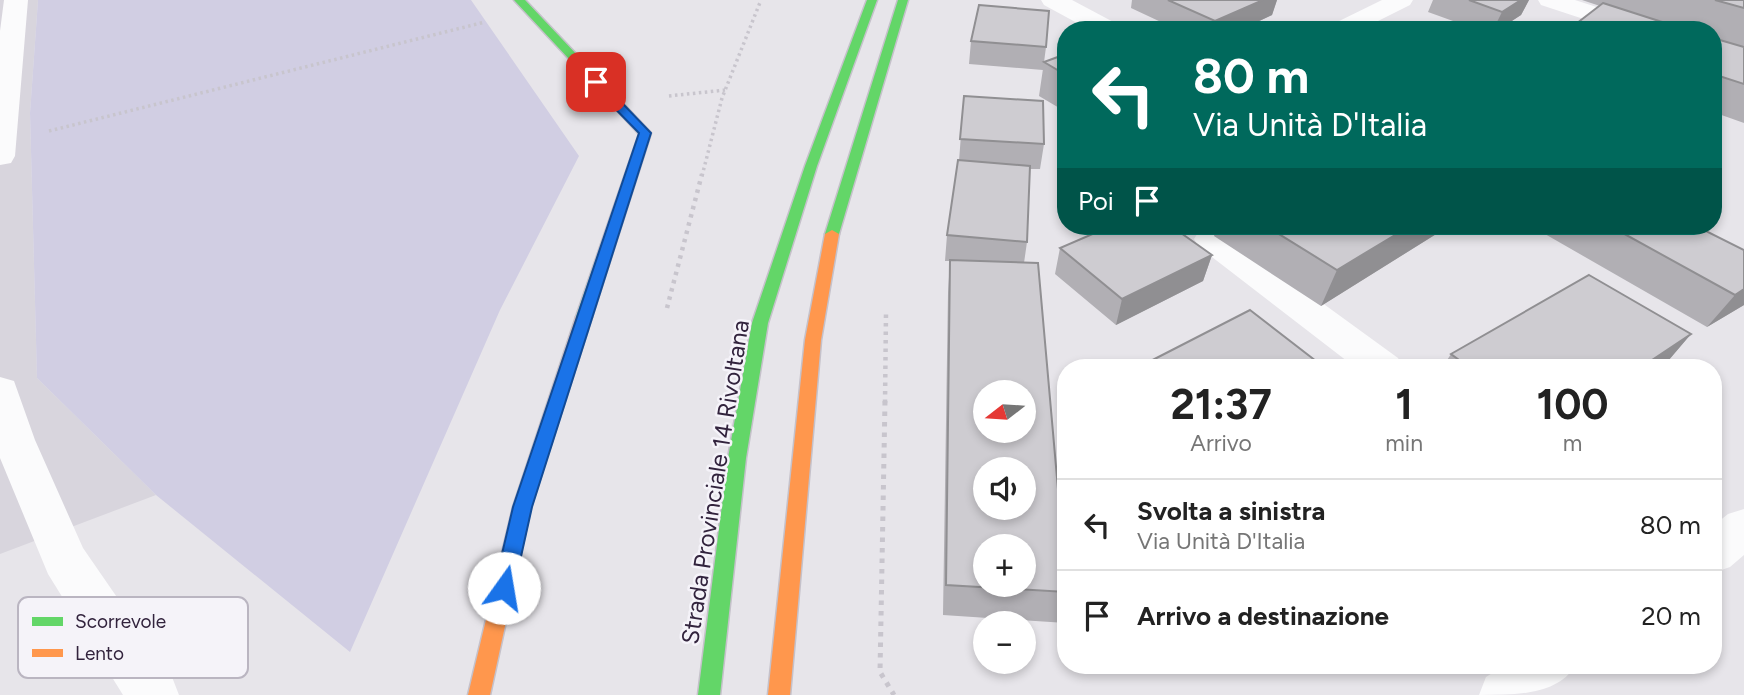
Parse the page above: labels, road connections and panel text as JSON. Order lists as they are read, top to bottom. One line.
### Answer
{"streets":{"main road":["Strada Provinciale 14 Rivoltana"]},"legend":["Scorrevole","Lento"],"north":"left","page":{"turn":["80 m","Via Unità D'Italia"],"then":"Poi","eta":["21:37","Arrivo","1","min","100","m"],"map_buttons":["+","−"],"list":[{"name":"Svolta a sinistra","note":"Via Unità D'Italia","value":"80 m"},{"name":"Arrivo a destinazione","value":"20 m"}]}}
